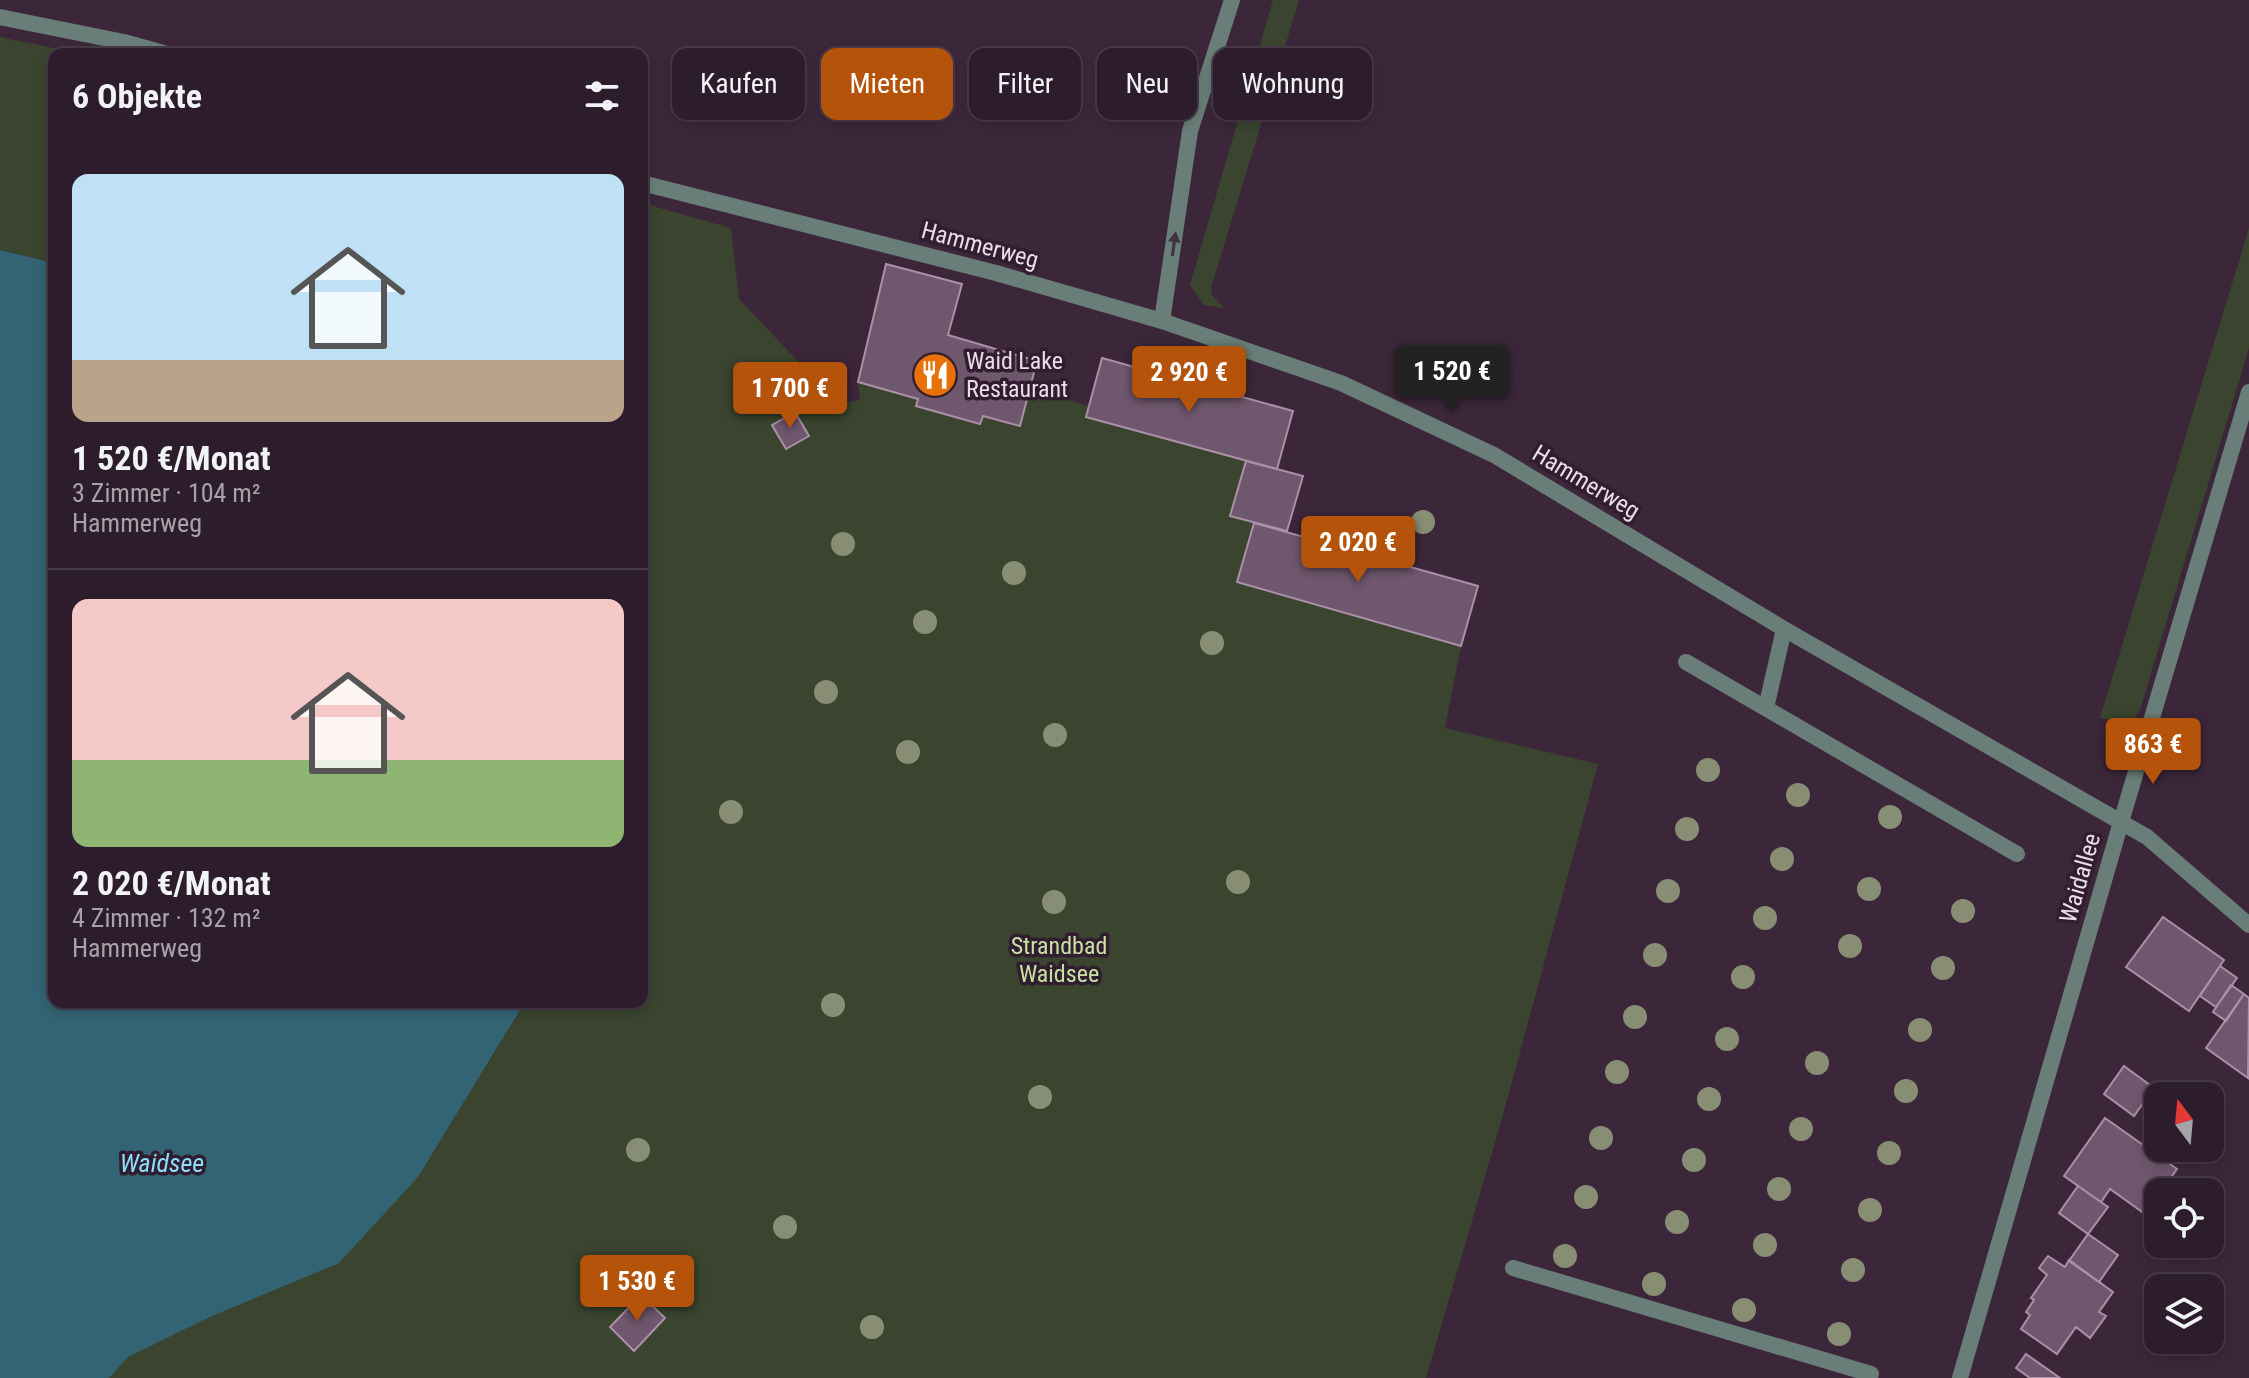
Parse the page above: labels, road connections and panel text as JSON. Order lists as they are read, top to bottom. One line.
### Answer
{"streets":{"street":["Hammerweg","Waidallee"]},"crossings":[["Hammerweg","Waidallee"]],"water":["Waidsee"],"parks":["Strandbad Waidsee"],"places":{"restaurant":["Waid Lake Restaurant"]},"north":"top","page":{"chip":["Kaufen","Mieten","Filter","Neu","Wohnung"],"heading":"6 Objekte","list":[{"name":"1 520 €/Monat","note":"3 Zimmer · 104 m² · Hammerweg"},{"name":"2 020 €/Monat","note":"4 Zimmer · 132 m² · Hammerweg"}],"price":["1 520 €","2 920 €","1 700 €","2 020 €","863 €","1 530 €"]}}
